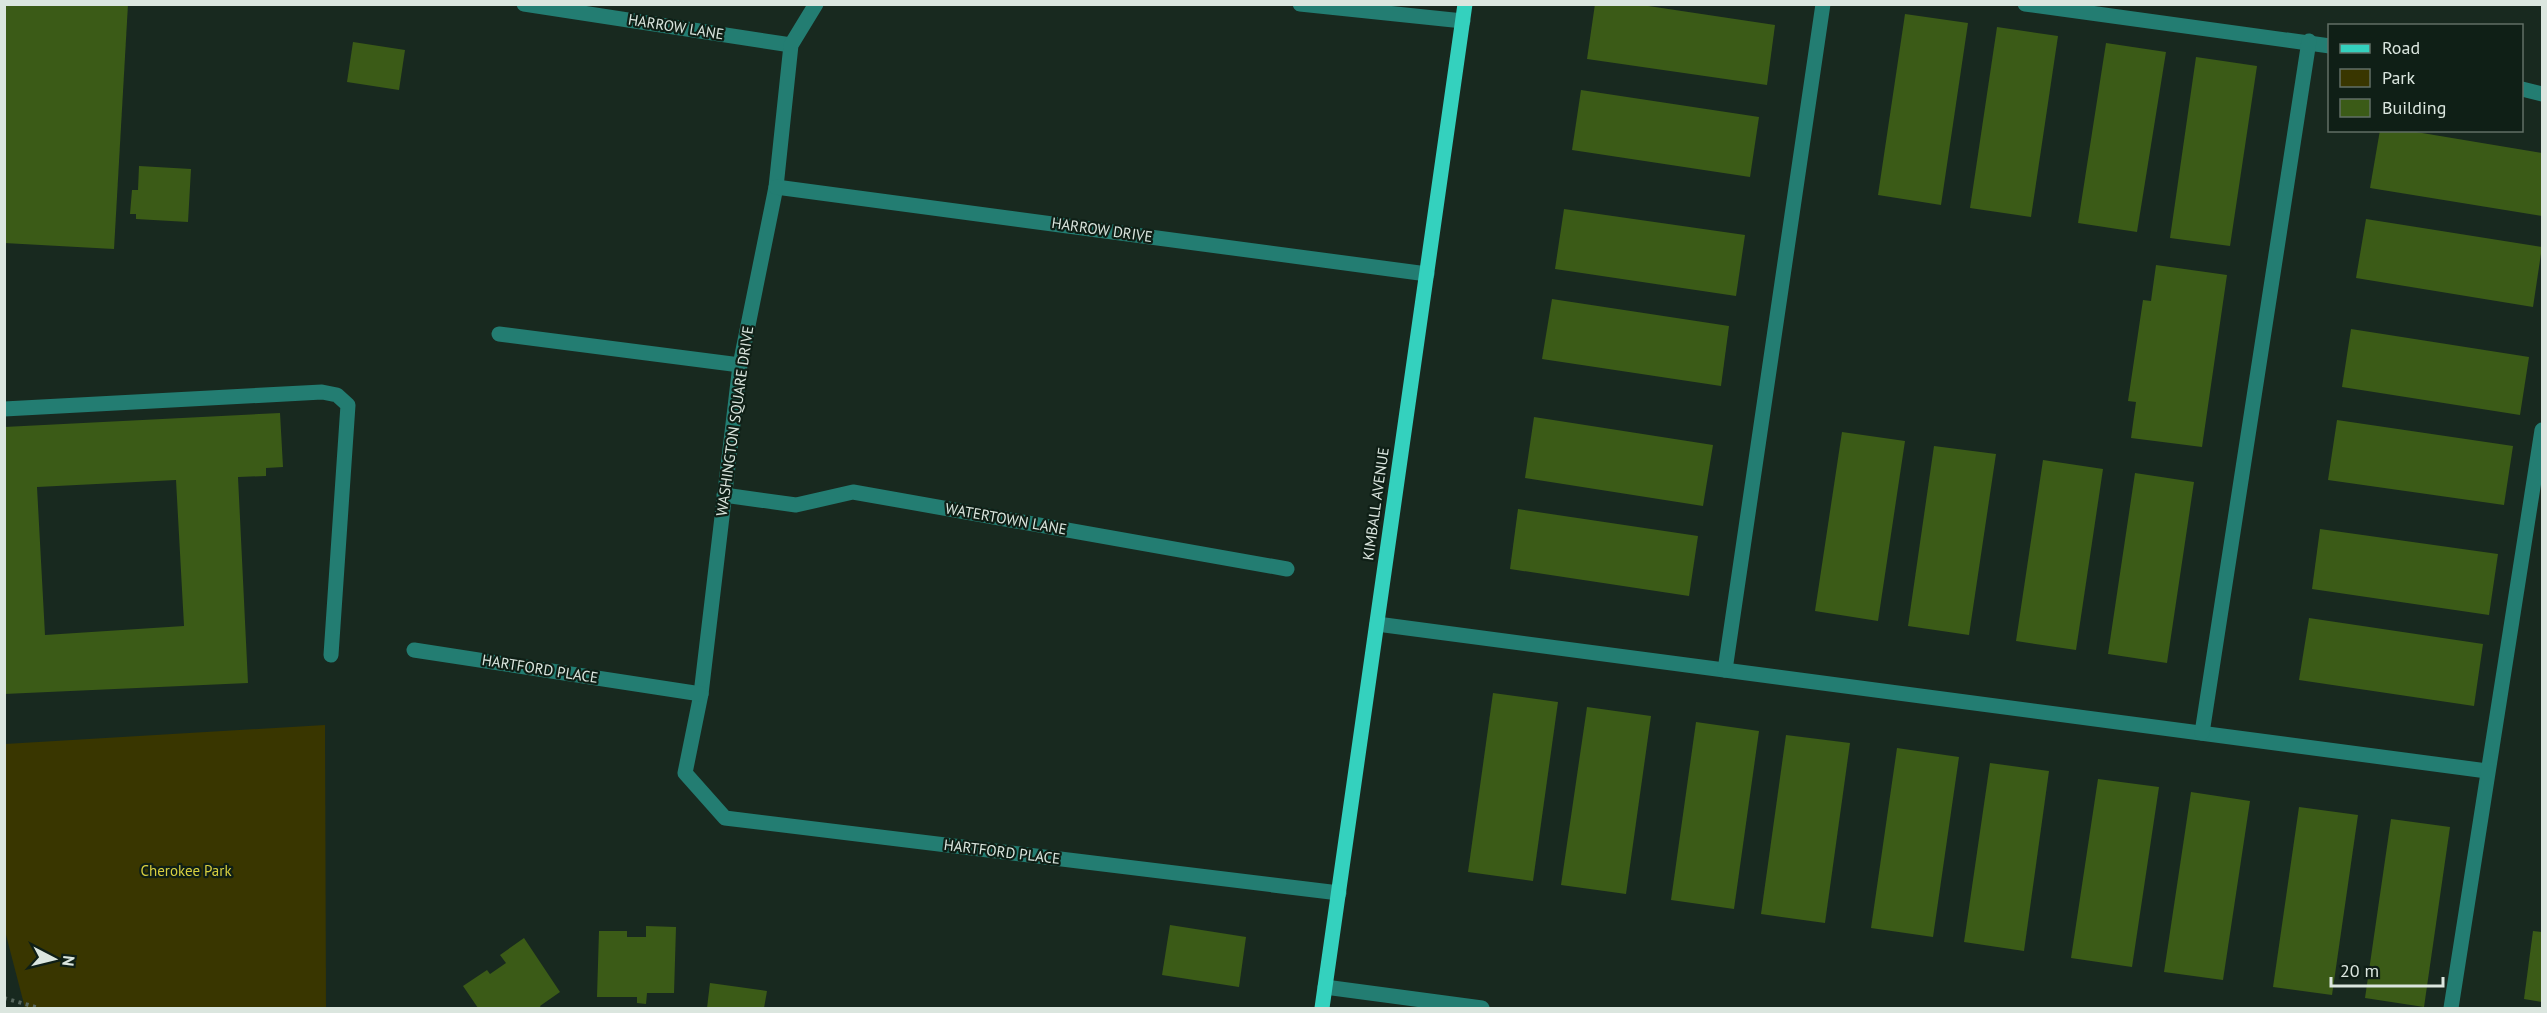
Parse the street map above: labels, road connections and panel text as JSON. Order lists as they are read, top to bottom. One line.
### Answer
{"streets":{"main road":["KIMBALL AVENUE"],"street":["HARROW LANE","HARROW DRIVE","WASHINGTON SQUARE DRIVE","WATERTOWN LANE","HARTFORD PLACE"]},"crossings":[["HARROW LANE","WASHINGTON SQUARE DRIVE"],["HARROW DRIVE","WASHINGTON SQUARE DRIVE"],["HARROW DRIVE","KIMBALL AVENUE"],["WASHINGTON SQUARE DRIVE","WATERTOWN LANE"],["WASHINGTON SQUARE DRIVE","HARTFORD PLACE"],["KIMBALL AVENUE","HARTFORD PLACE"]],"parks":["Cherokee Park"],"legend":["Road","Park","Building"],"scale_bar":"20 m","north":"right"}
